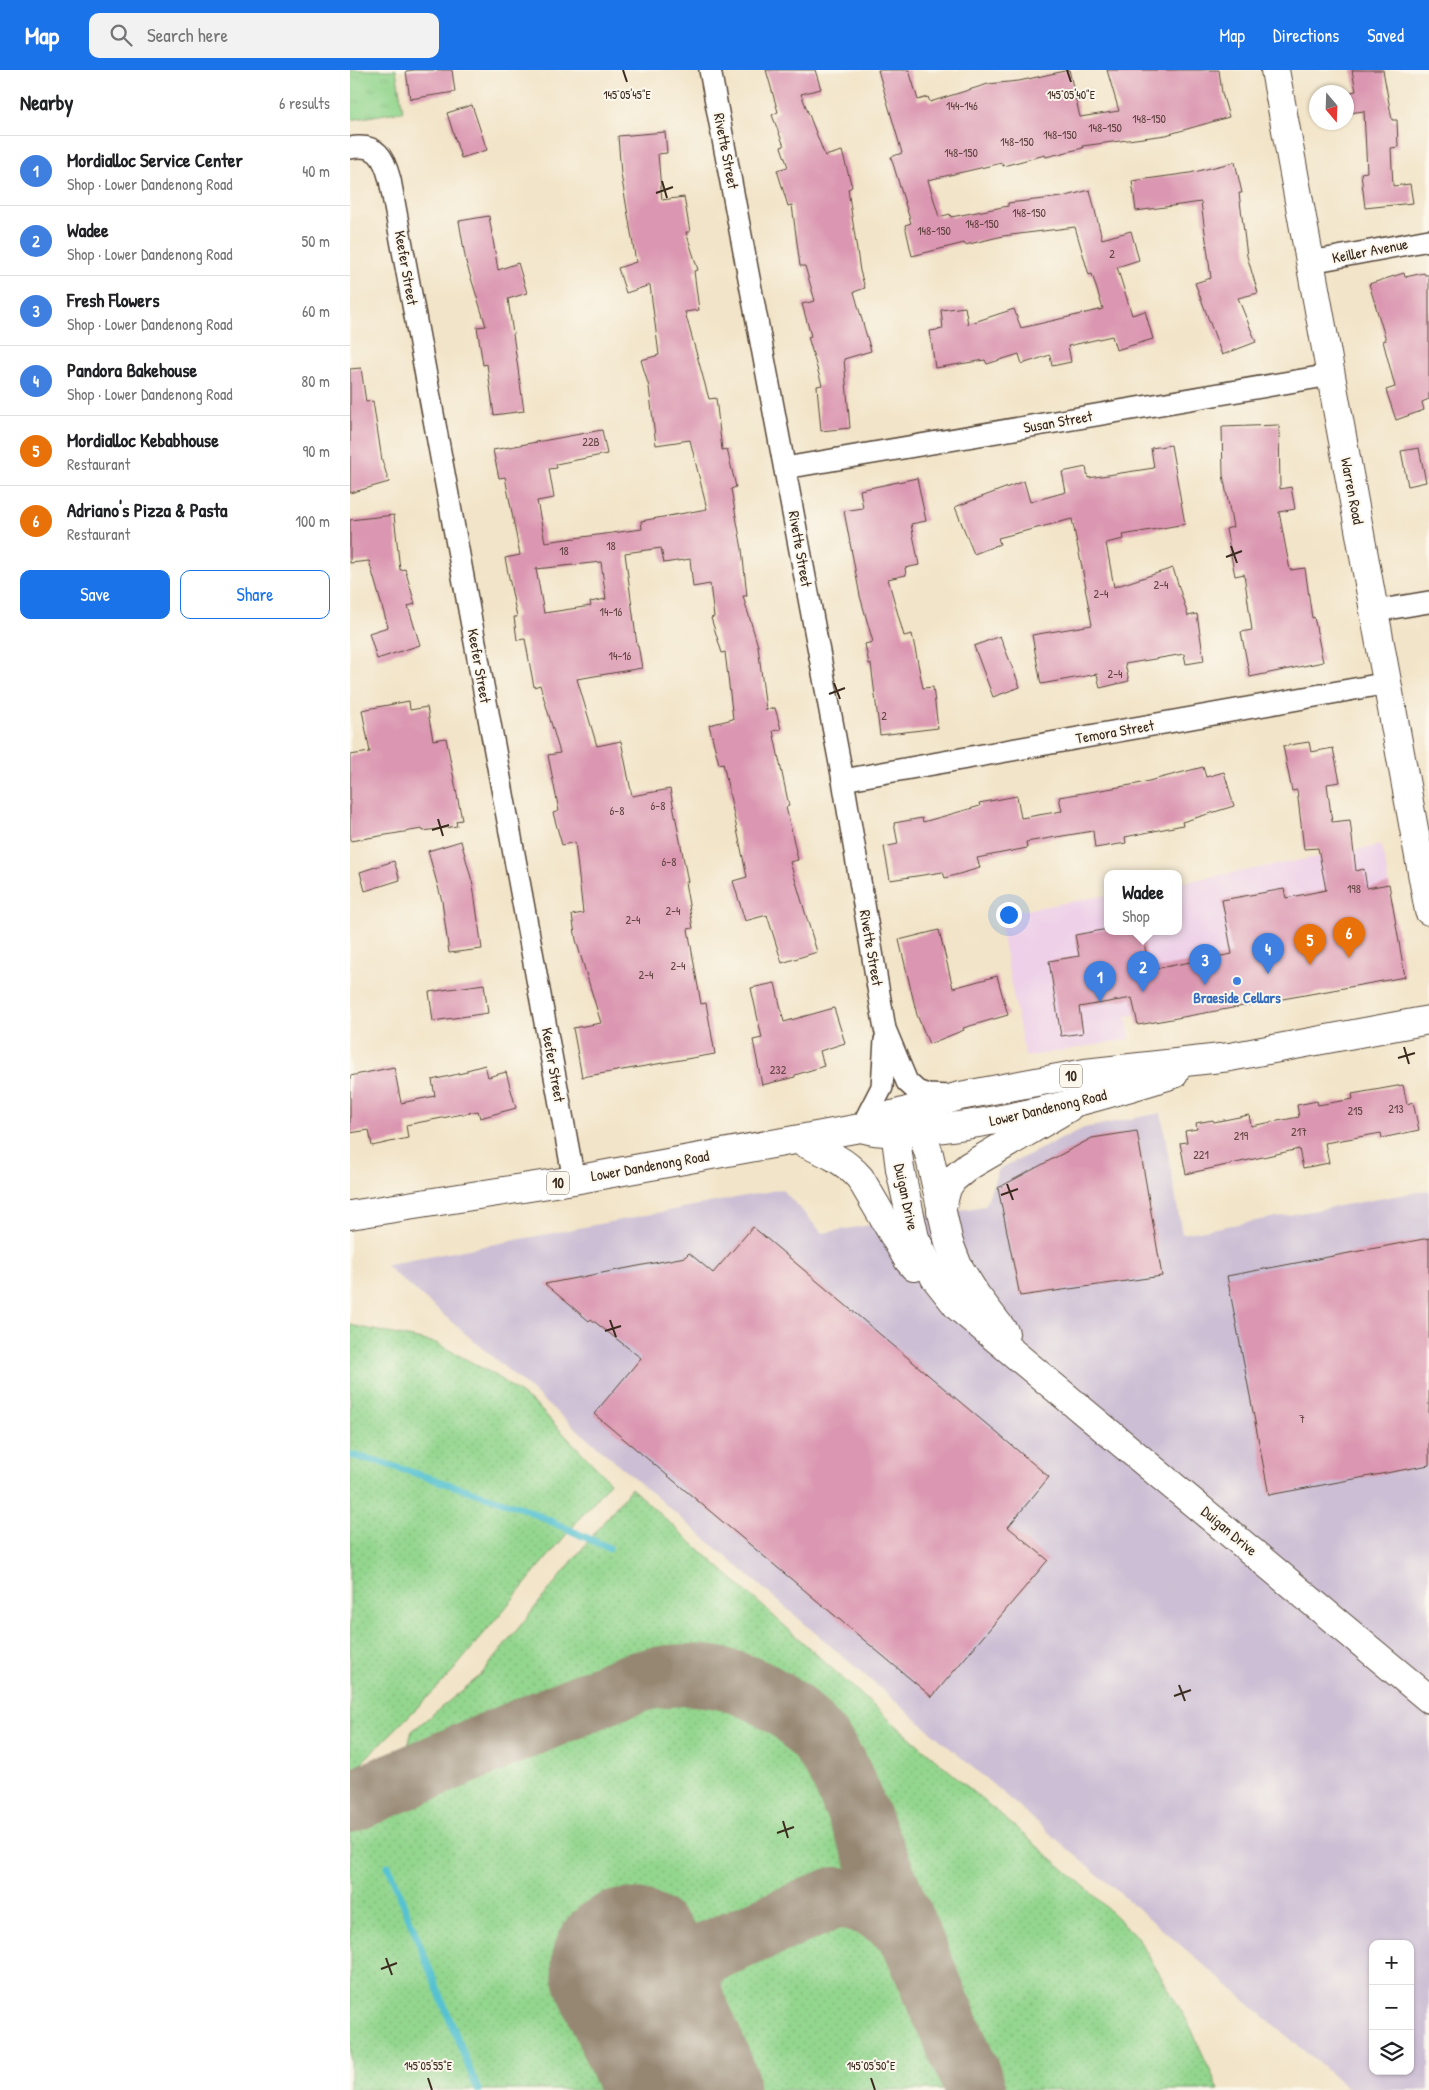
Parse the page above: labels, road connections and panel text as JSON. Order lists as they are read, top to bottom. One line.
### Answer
{"streets":{"main road":["Warren Road","10","Lower Dandenong Road","Duigan Drive"],"street":["Rivette Street","Keiller Avenue","Keefer Street","Susan Street","Temora Street"]},"crossings":[["Rivette Street","Susan Street"],["Rivette Street","Temora Street"],["Rivette Street","Lower Dandenong Road"],["Keiller Avenue","Warren Road"],["Keefer Street","Lower Dandenong Road"],["Susan Street","Warren Road"],["Warren Road","Temora Street"],["Lower Dandenong Road","Duigan Drive"]],"places":["Braeside Cellars"],"house_numbers":["144-146","148-150","148-150","148-150","148-150","148-150","148-150","148-150","148-150","2","22B","18","18","2-4","2-4","14-16","14-16","2-4","2","6-8","6-8","6-8","198","2-4","2-4","2-4","2-4","232","213","215","217","219","221","7"],"north":"bottom","page":{"header":"Map","search":"Search here","nav":["Map","Directions","Saved"],"heading":["Nearby","6 results"],"list":[{"mark":"1","name":"Mordialloc Service Center","note":"Shop · Lower Dandenong Road","value":"40 m"},{"mark":"2","name":"Wadee","note":"Shop · Lower Dandenong Road","value":"50 m"},{"mark":"3","name":"Fresh Flowers","note":"Shop · Lower Dandenong Road","value":"60 m"},{"mark":"4","name":"Pandora Bakehouse","note":"Shop · Lower Dandenong Road","value":"80 m"},{"mark":"5","name":"Mordialloc Kebabhouse","note":"Restaurant","value":"90 m"},{"mark":"6","name":"Adriano's Pizza & Pasta","note":"Restaurant","value":"100 m"}],"buttons":["Save","Share"],"popup":["Wadee","Shop"],"pins":["6","5","4","3","2","1"],"map_buttons":["+","−"]},"coordinates":["145°05'45\"E","145°05'40\"E","145°05'55\"E","145°05'50\"E"]}
